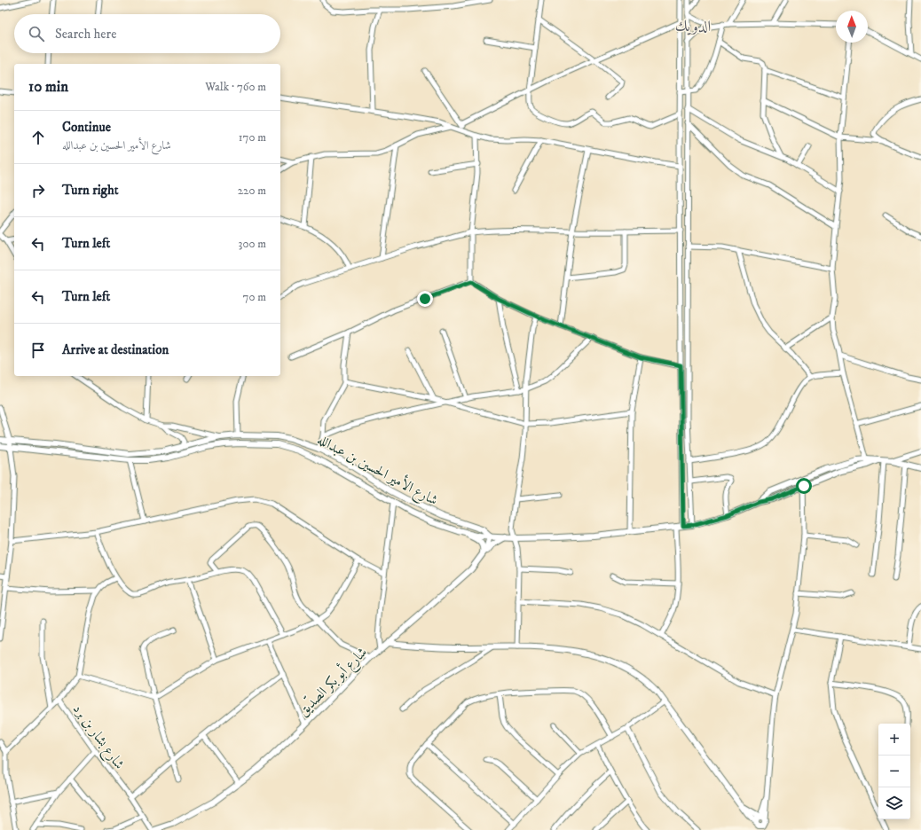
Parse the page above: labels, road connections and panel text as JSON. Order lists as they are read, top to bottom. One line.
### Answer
{"streets":{"street":["شارع الأمير الحسين بن عبدالله","شارع أبو بكر الصدّيق","شارع بشار بن برد"]},"crossings":[["شارع الأمير الحسين بن عبدالله","شارع أبو بكر الصدّيق"]],"districts":["الدويك"],"north":"top","page":{"search":"Search here","heading":["10 min","Walk · 760 m"],"list":[["Continue","شارع الأمير الحسين بن عبدالله","170 m"],["Turn right","220 m"],["Turn left","300 m"],["Turn left","70 m"],"Arrive at destination"],"map_buttons":["+","−"]}}
